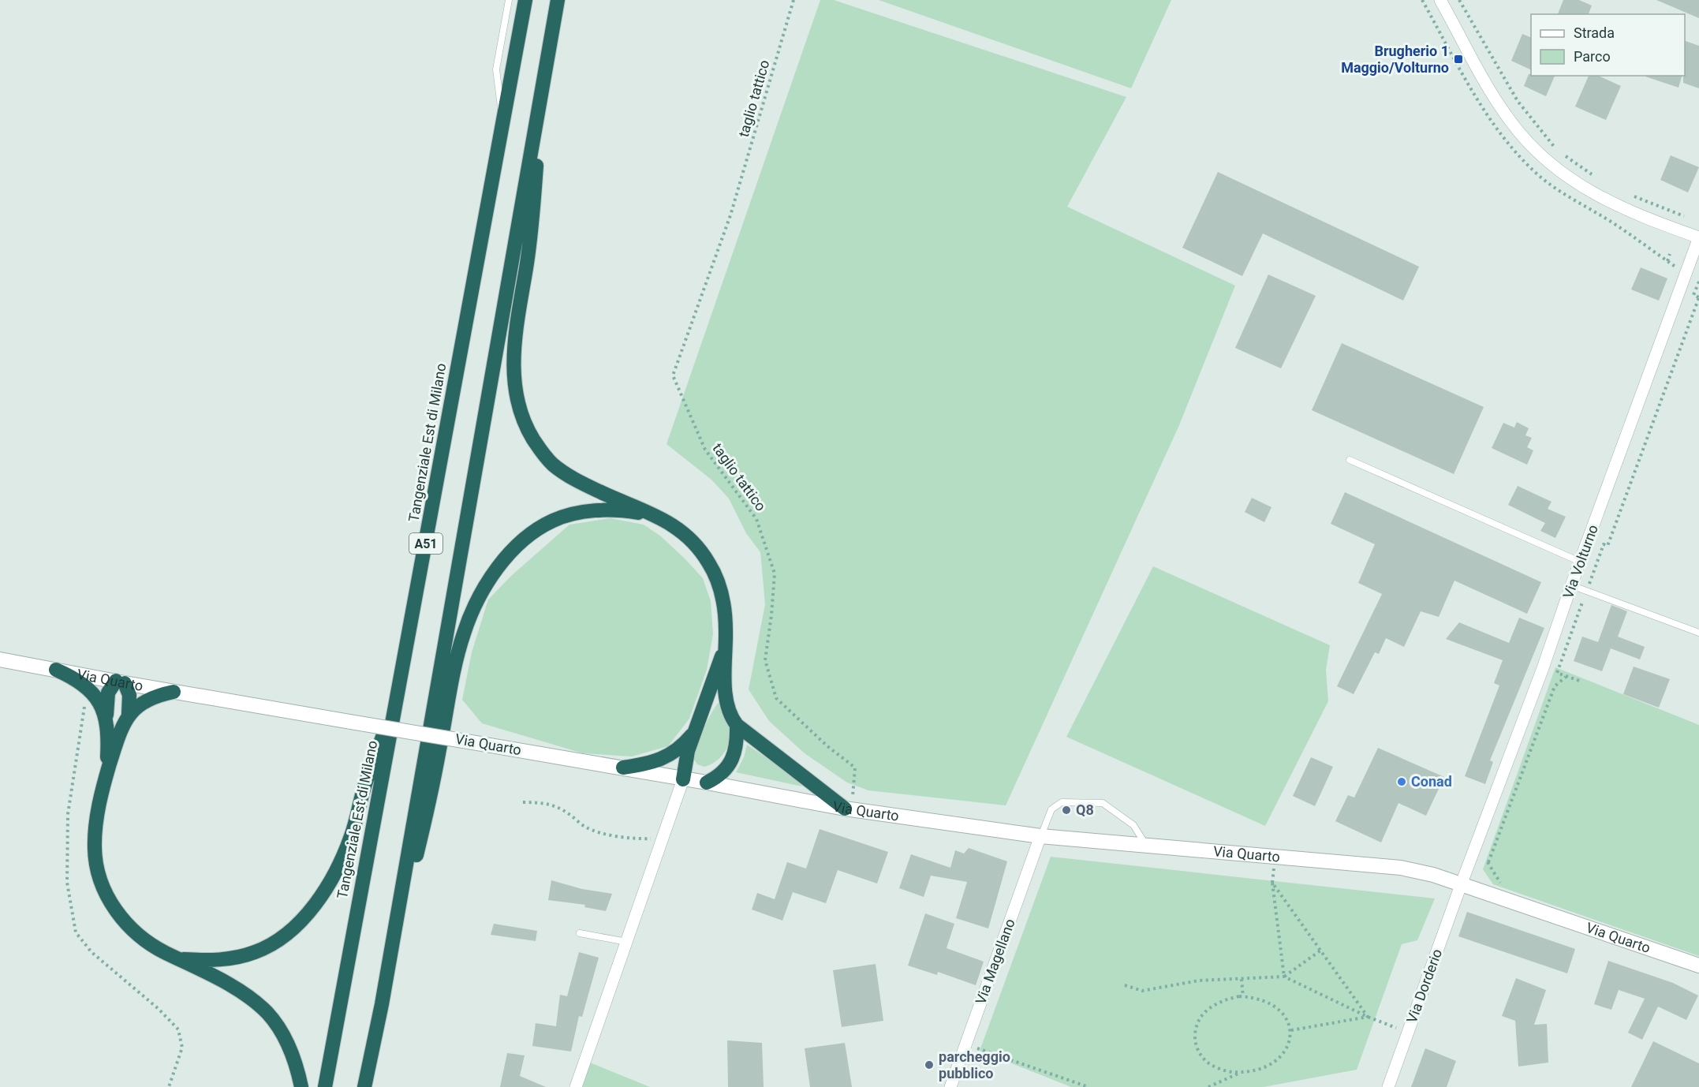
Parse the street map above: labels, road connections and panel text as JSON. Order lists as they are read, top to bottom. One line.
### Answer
{"streets":{"highway":["Tangenziale Est di Milano","A51"],"street":["Via Volturno","Via Quarto","Via Magellano","Via Dorderio"],"path":["taglio tattico"]},"crossings":[["taglio tattico","Via Quarto"],["Via Volturno","Via Quarto"],["Via Volturno","Via Dorderio"],["Via Quarto","Via Magellano"],["Via Quarto","Via Dorderio"]],"places":{"transit":["Brugherio 1 Maggio/Volturno"],"other":["Conad","Q8","parcheggio pubblico"]},"legend":["Strada","Parco"]}
